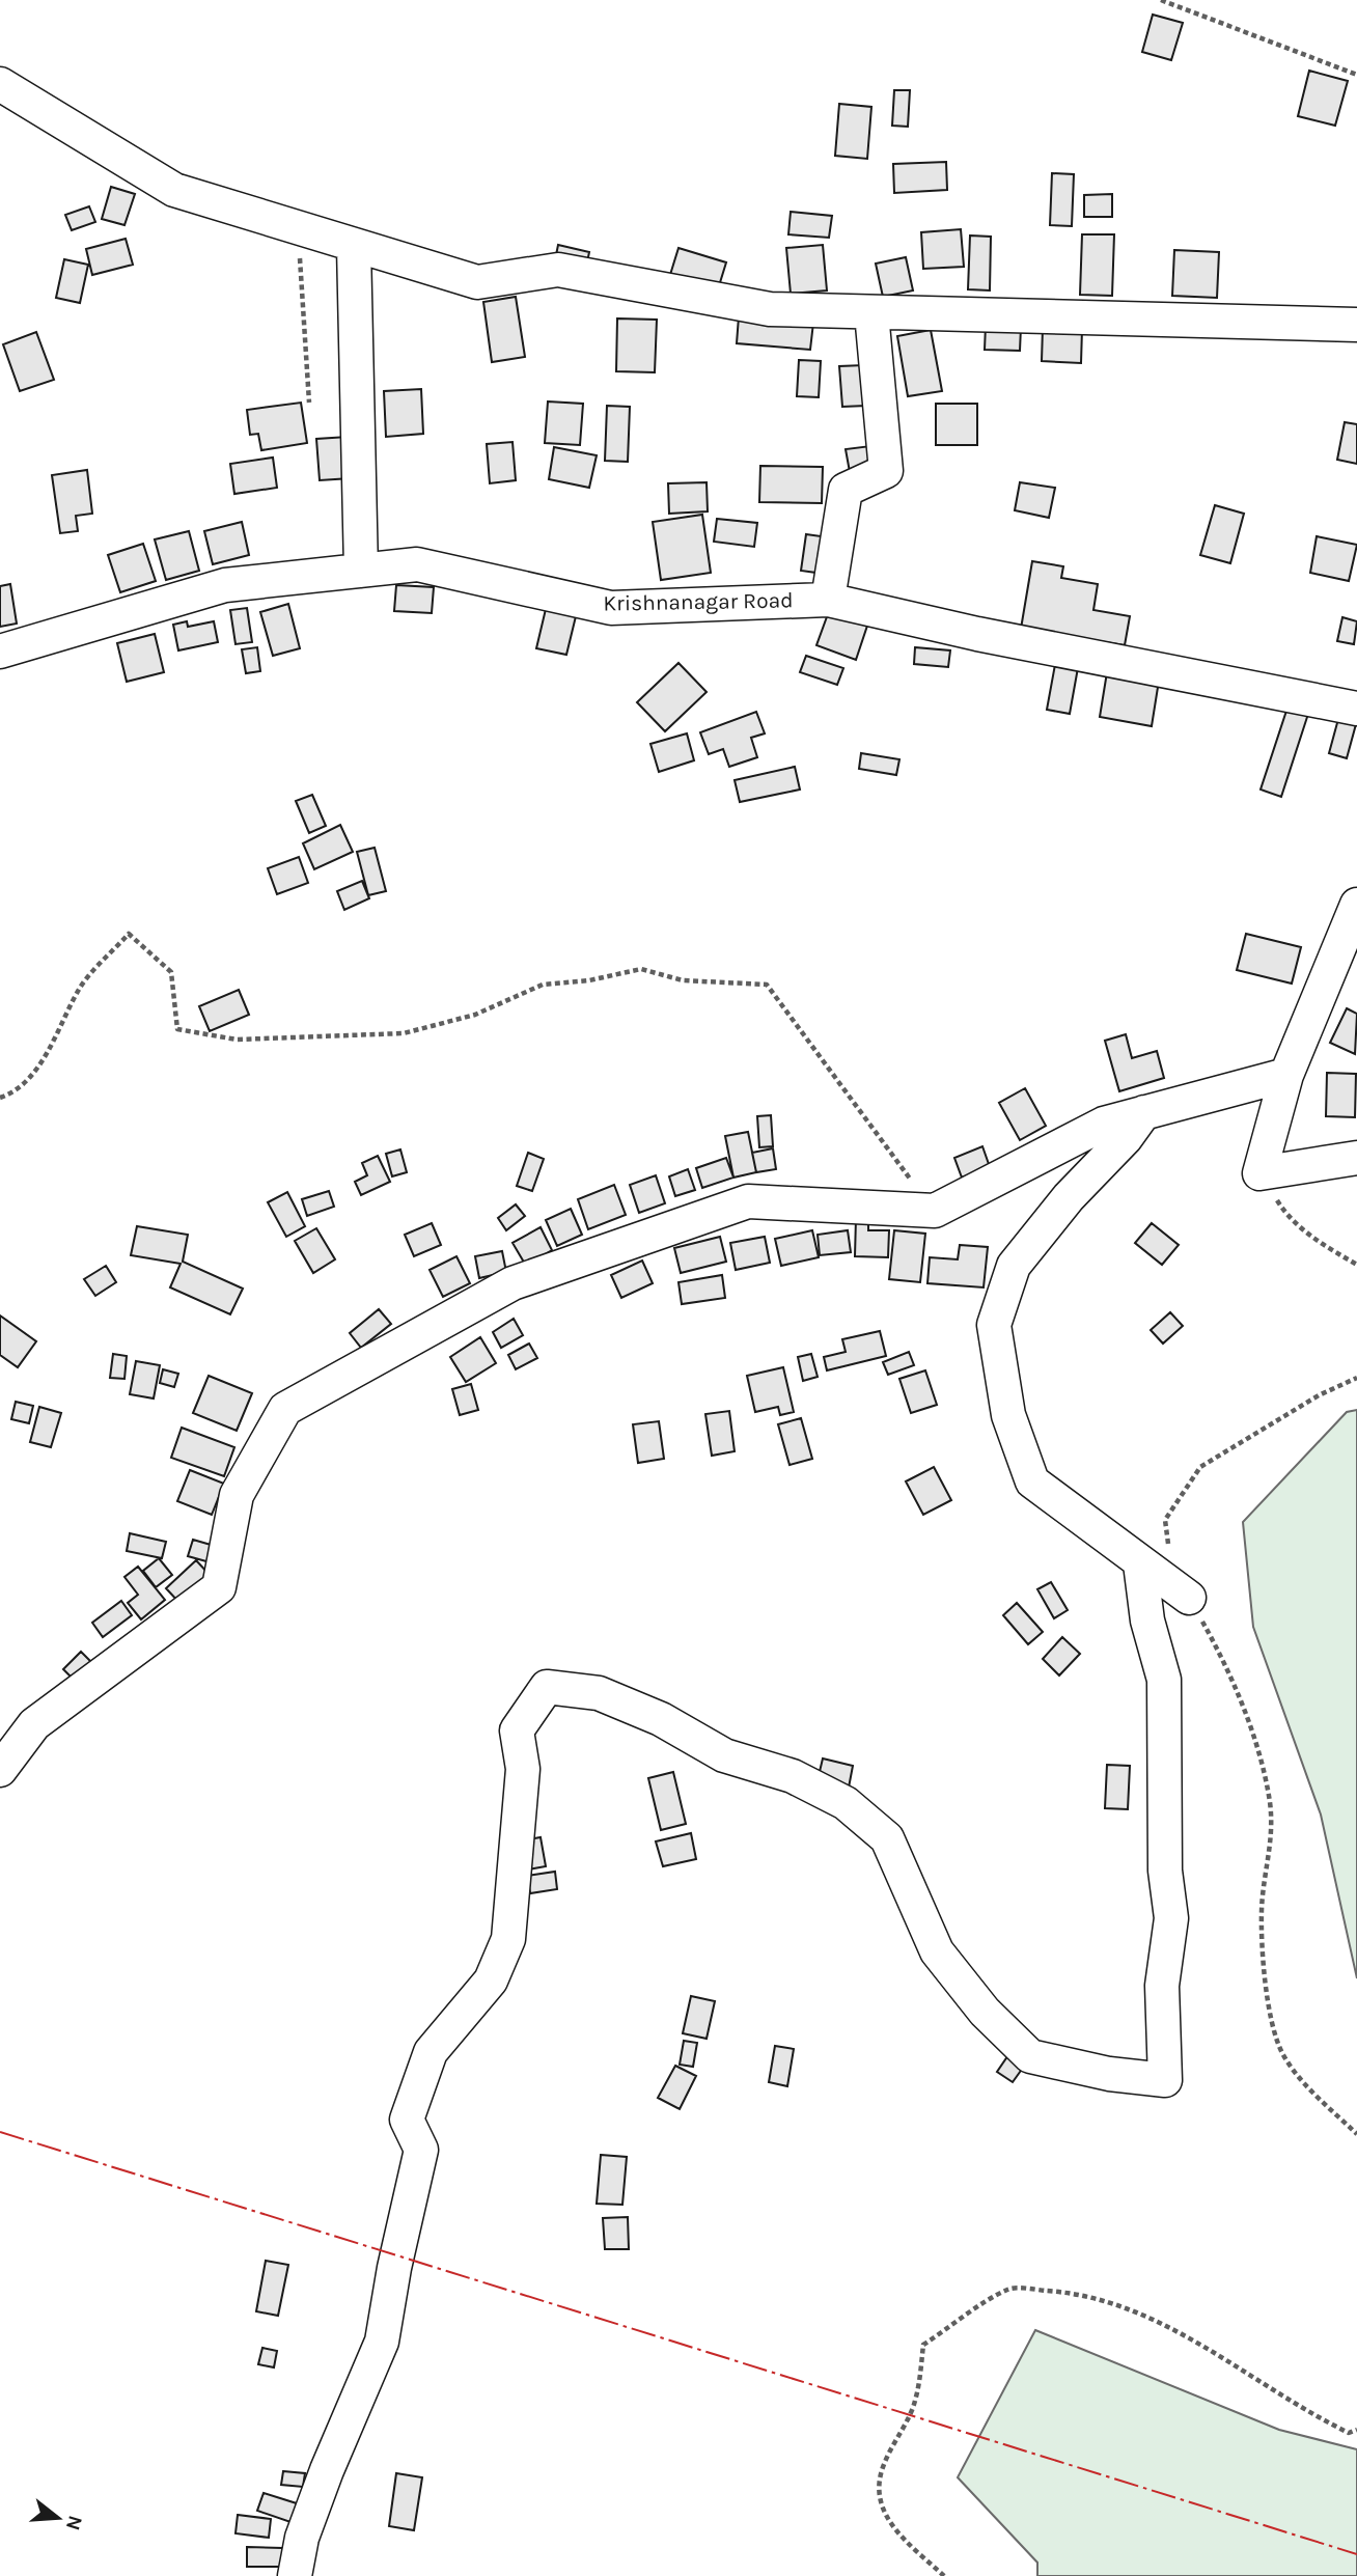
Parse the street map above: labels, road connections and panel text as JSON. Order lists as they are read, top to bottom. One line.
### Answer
{"streets":{"street":["Krishnanagar Road"]},"north":"right"}
